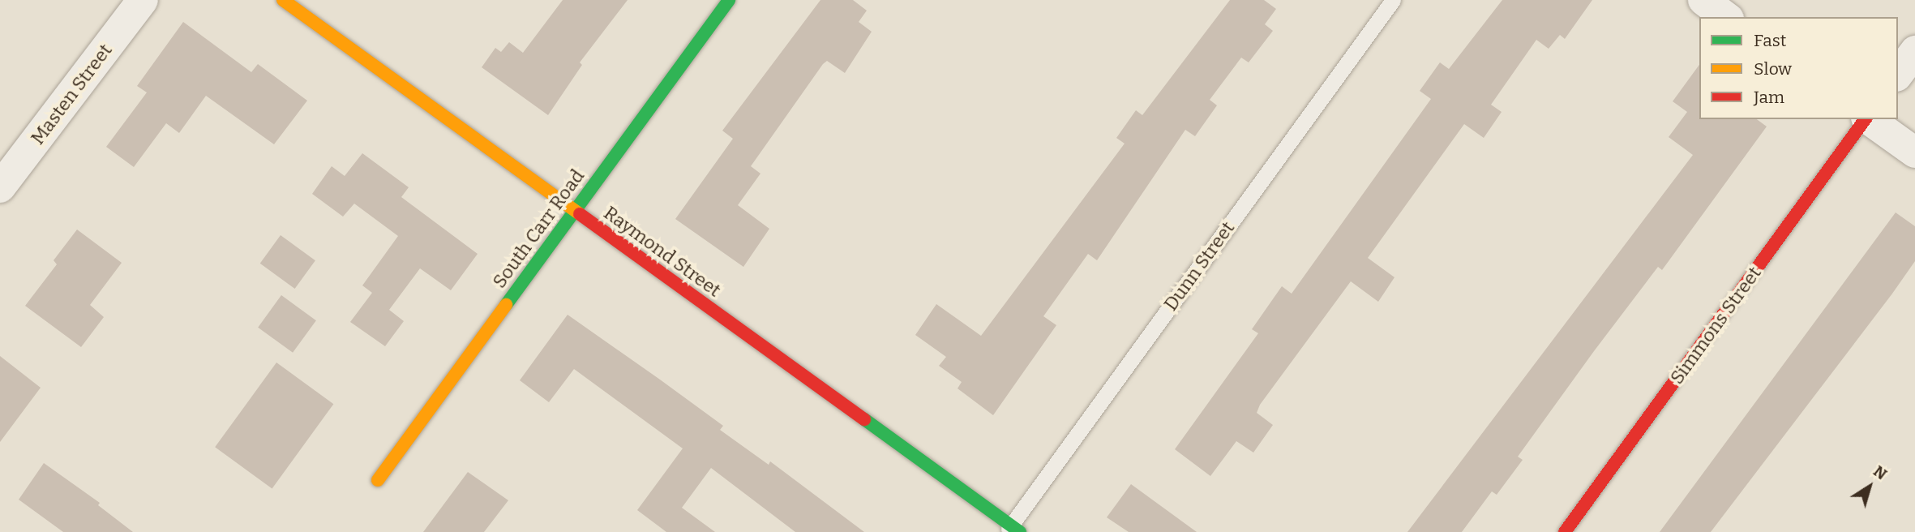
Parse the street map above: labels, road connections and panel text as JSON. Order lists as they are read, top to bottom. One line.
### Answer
{"streets":{"street":["Masten Street","South Carr Road","Raymond Street","Simmons Street"],"lane":["Dunn Street"]},"crossings":[["South Carr Road","Raymond Street"],["Raymond Street","Dunn Street"]],"legend":["Fast","Slow","Jam"],"north":"top right"}
